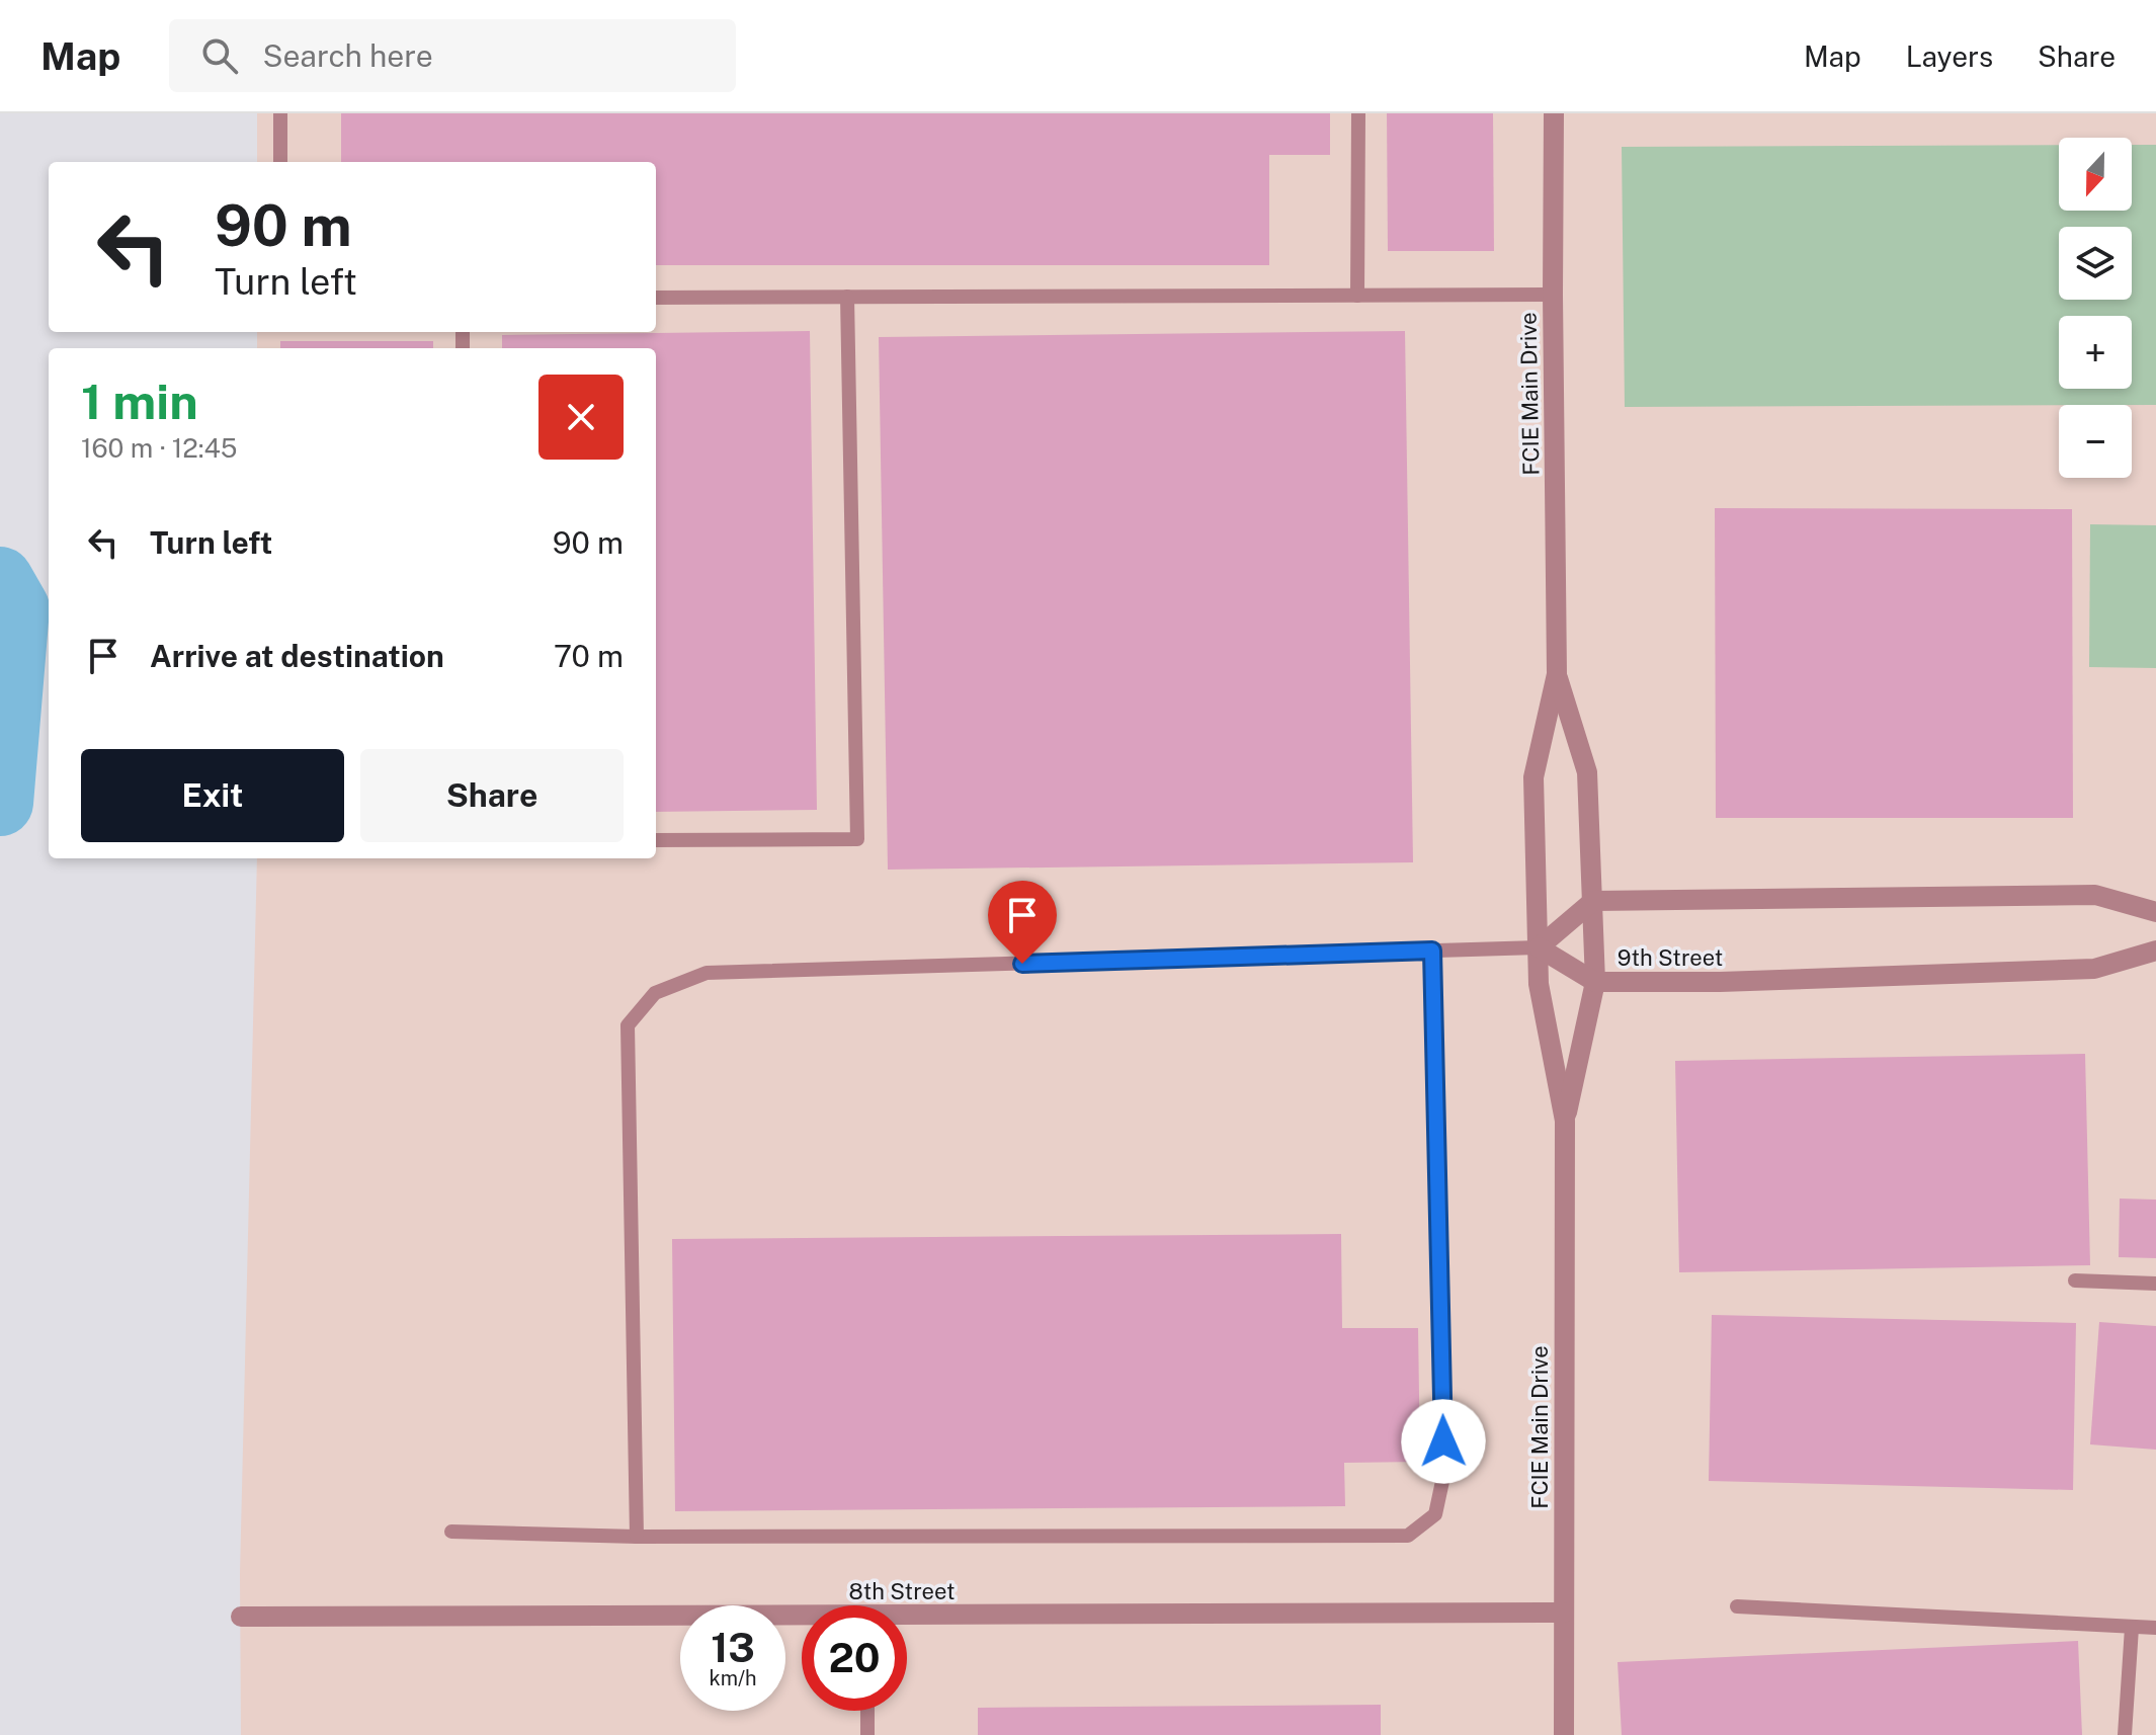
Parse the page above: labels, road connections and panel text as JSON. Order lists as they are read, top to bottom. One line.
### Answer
{"streets":{"street":["FCIE Main Drive","9th Street","8th Street"]},"crossings":[["FCIE Main Drive","9th Street"],["FCIE Main Drive","8th Street"]],"north":"bottom","page":{"header":"Map","search":"Search here","nav":["Map","Layers","Share"],"map_buttons":["+","−"],"turn":["90 m","Turn left"],"heading":["1 min","160 m · 12:45"],"list":[{"name":"Turn left","value":"90 m"},{"name":"Arrive at destination","value":"70 m"}],"buttons":["Exit","Share"],"speed":"13 km/h","limit":"20"}}
